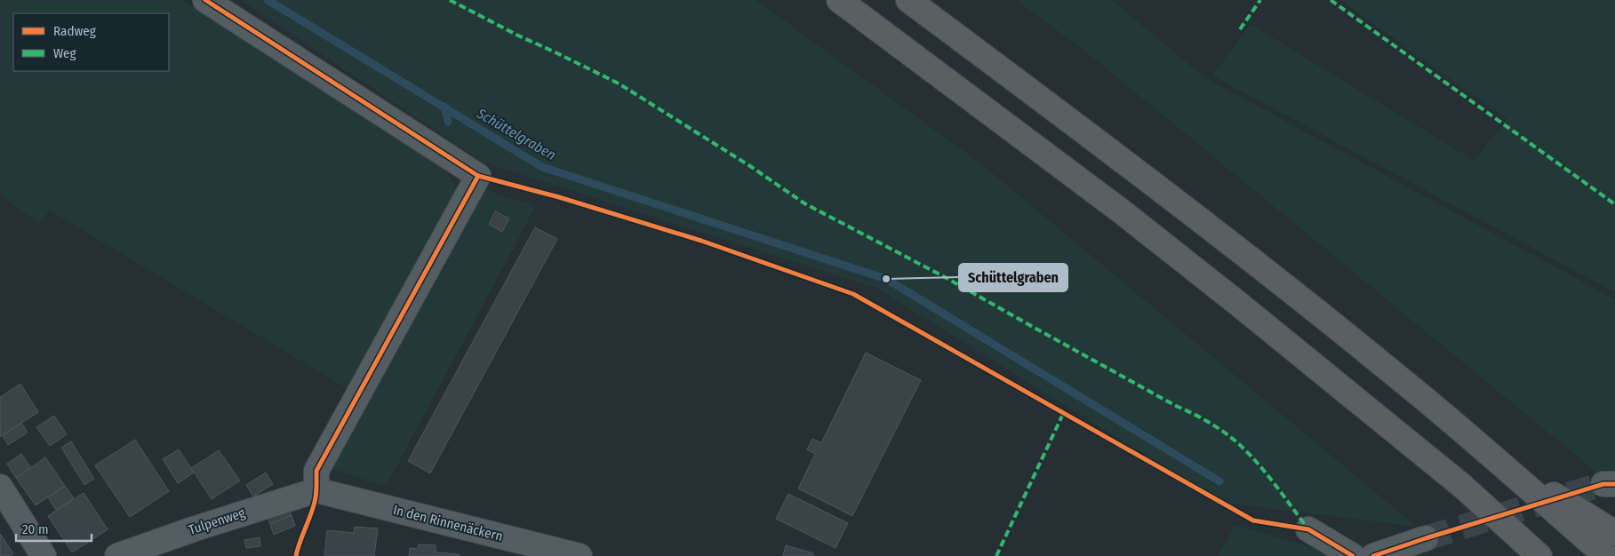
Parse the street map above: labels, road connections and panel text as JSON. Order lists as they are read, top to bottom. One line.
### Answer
{"streets":{"street":["Tulpenweg","In den Rinnenäckern"]},"crossings":[["Tulpenweg","In den Rinnenäckern"]],"water":["Schüttelgraben"],"places":["Schüttelgraben"],"legend":["Radweg","Weg"],"scale_bar":"20 m"}
